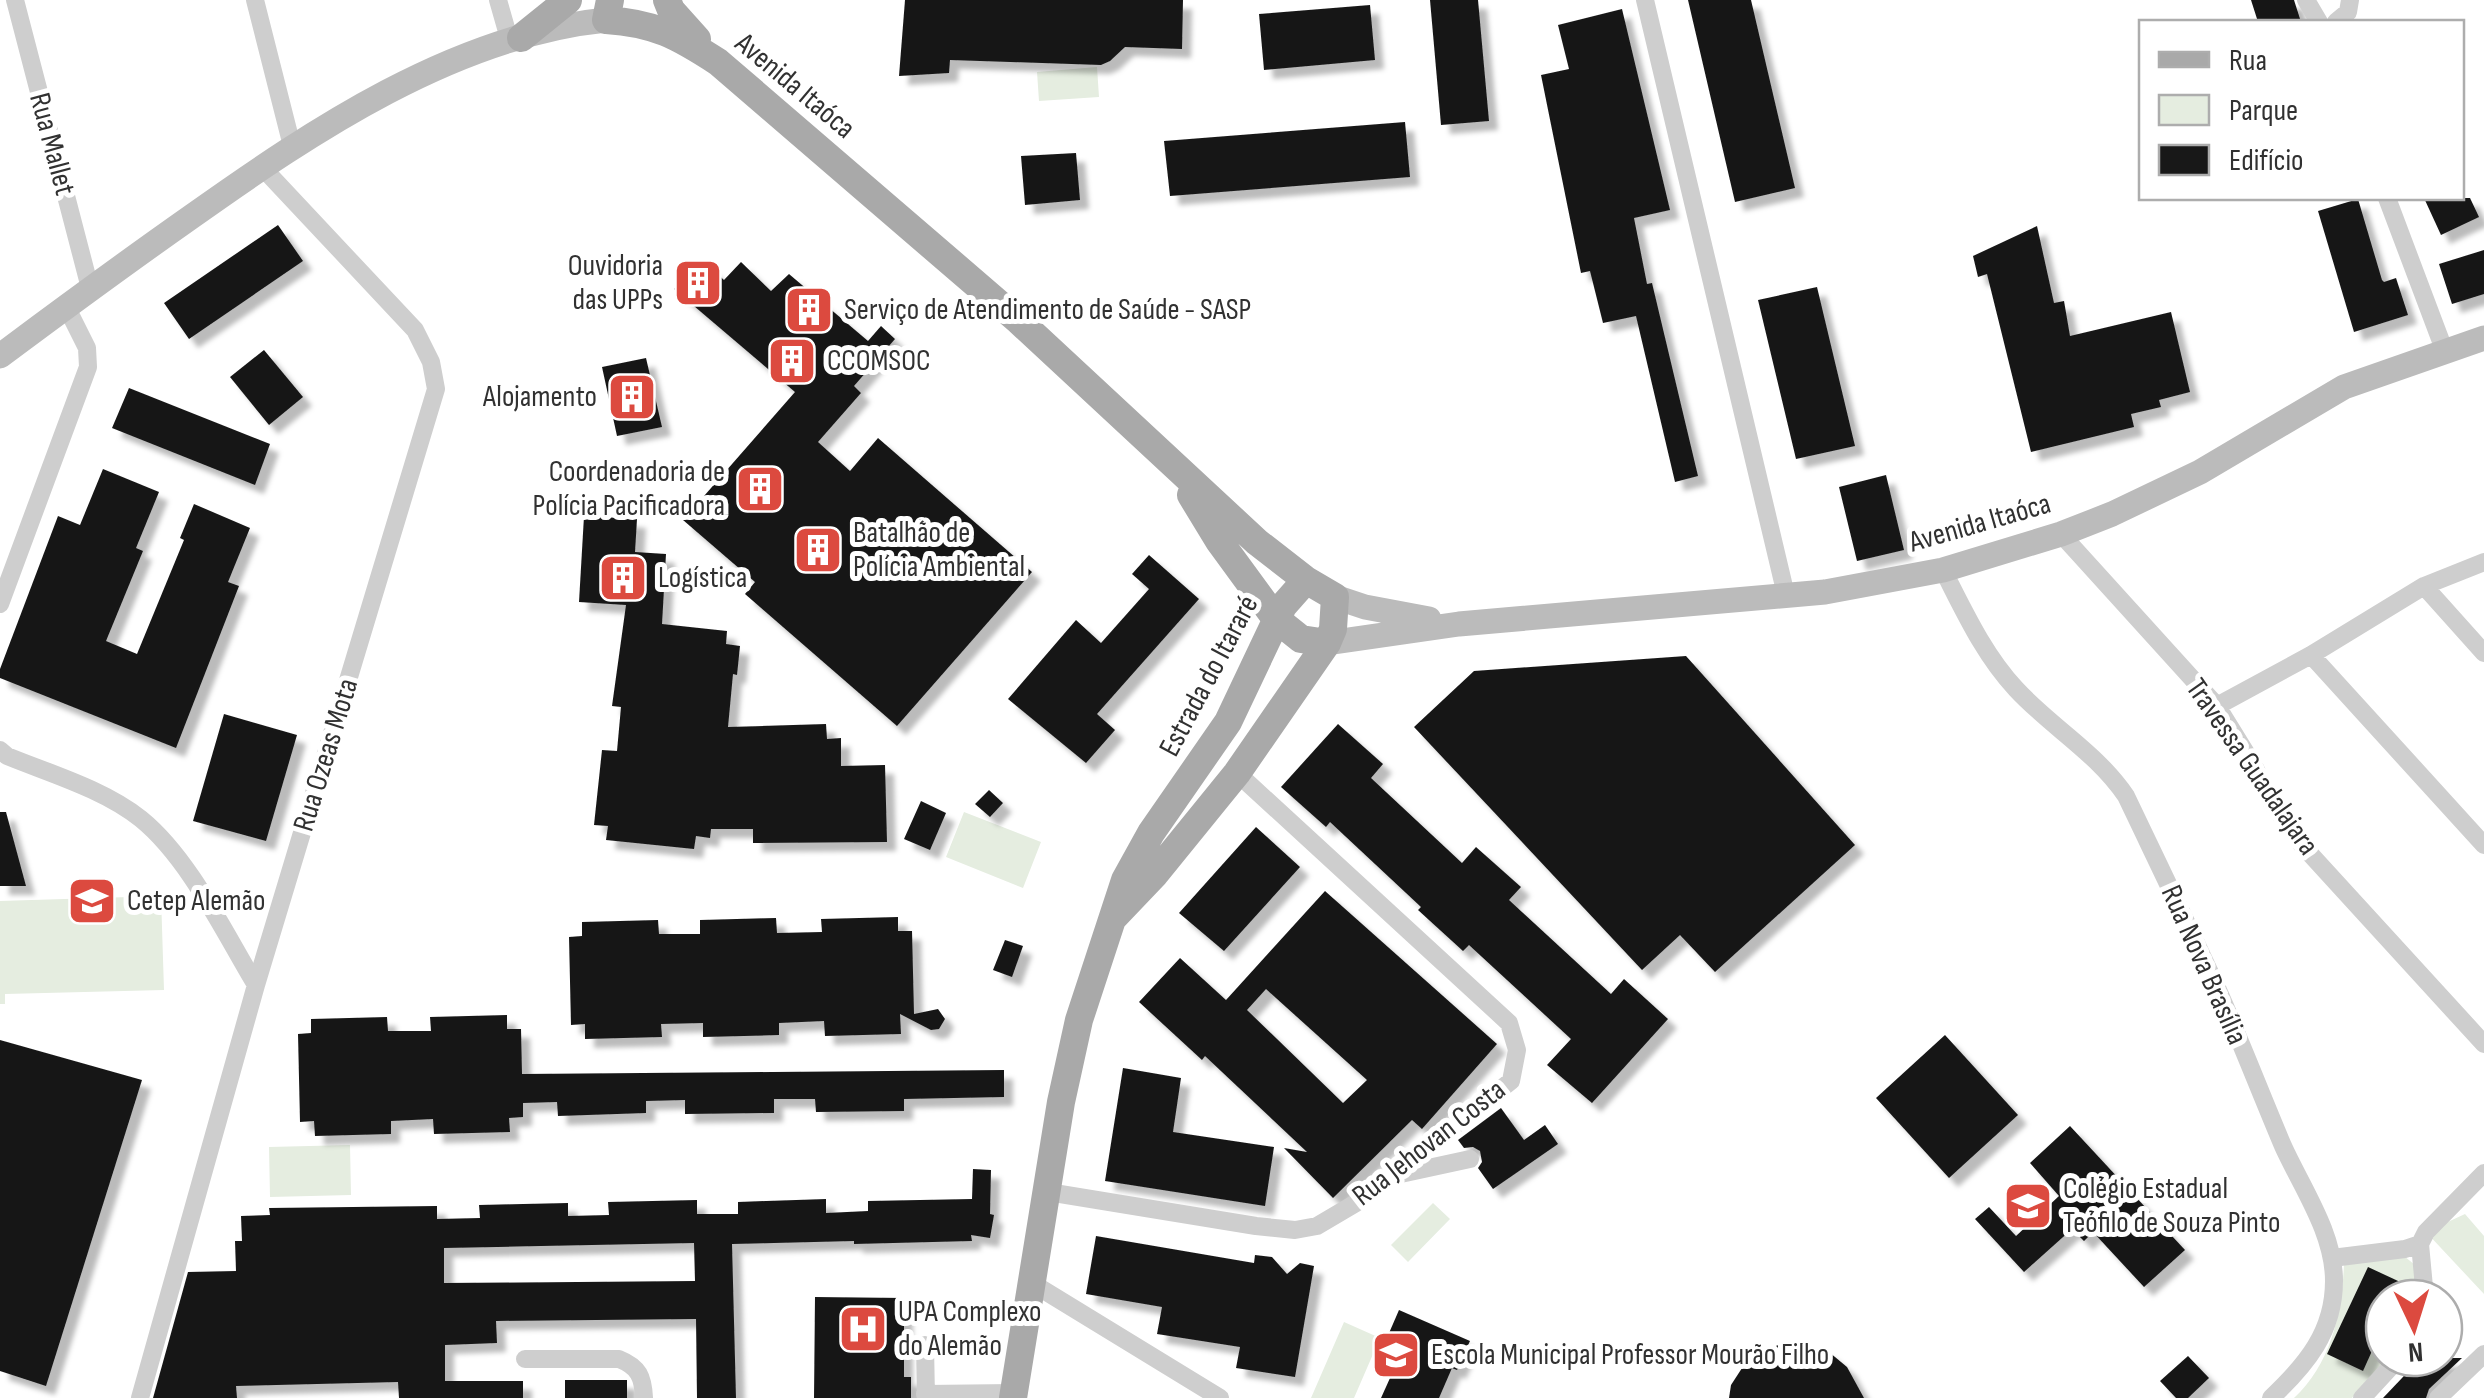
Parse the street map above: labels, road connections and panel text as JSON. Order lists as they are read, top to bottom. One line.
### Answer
{"streets":{"main road":["Avenida Itaóca","Estrada do Itararé"],"street":["Rua Mallet","Rua Ozeas Mota","Travessa Guadalajara","Rua Nova Brasília","Rua Jehovan Costa"]},"crossings":[["Avenida Itaóca","Rua Mallet"],["Avenida Itaóca","Estrada do Itararé"],["Avenida Itaóca","Rua Ozeas Mota"],["Avenida Itaóca","Travessa Guadalajara"],["Avenida Itaóca","Rua Nova Brasília"],["Estrada do Itararé","Rua Jehovan Costa"]],"places":{"building":["Ouvidoria das UPPs","Serviço de Atendimento de Saúde - SASP","CCOMSOC","Alojamento","Coordenadoria de Polícia Pacificadora","Batalhão de Polícia Ambiental","Logística"],"school or university":["Cetep Alemão","Colégio Estadual Teófilo de Souza Pinto","Escola Municipal Professor Mourão Filho"],"hospital":["UPA Complexo do Alemão"]},"legend":["Rua","Parque","Edifício"],"north":"bottom"}
